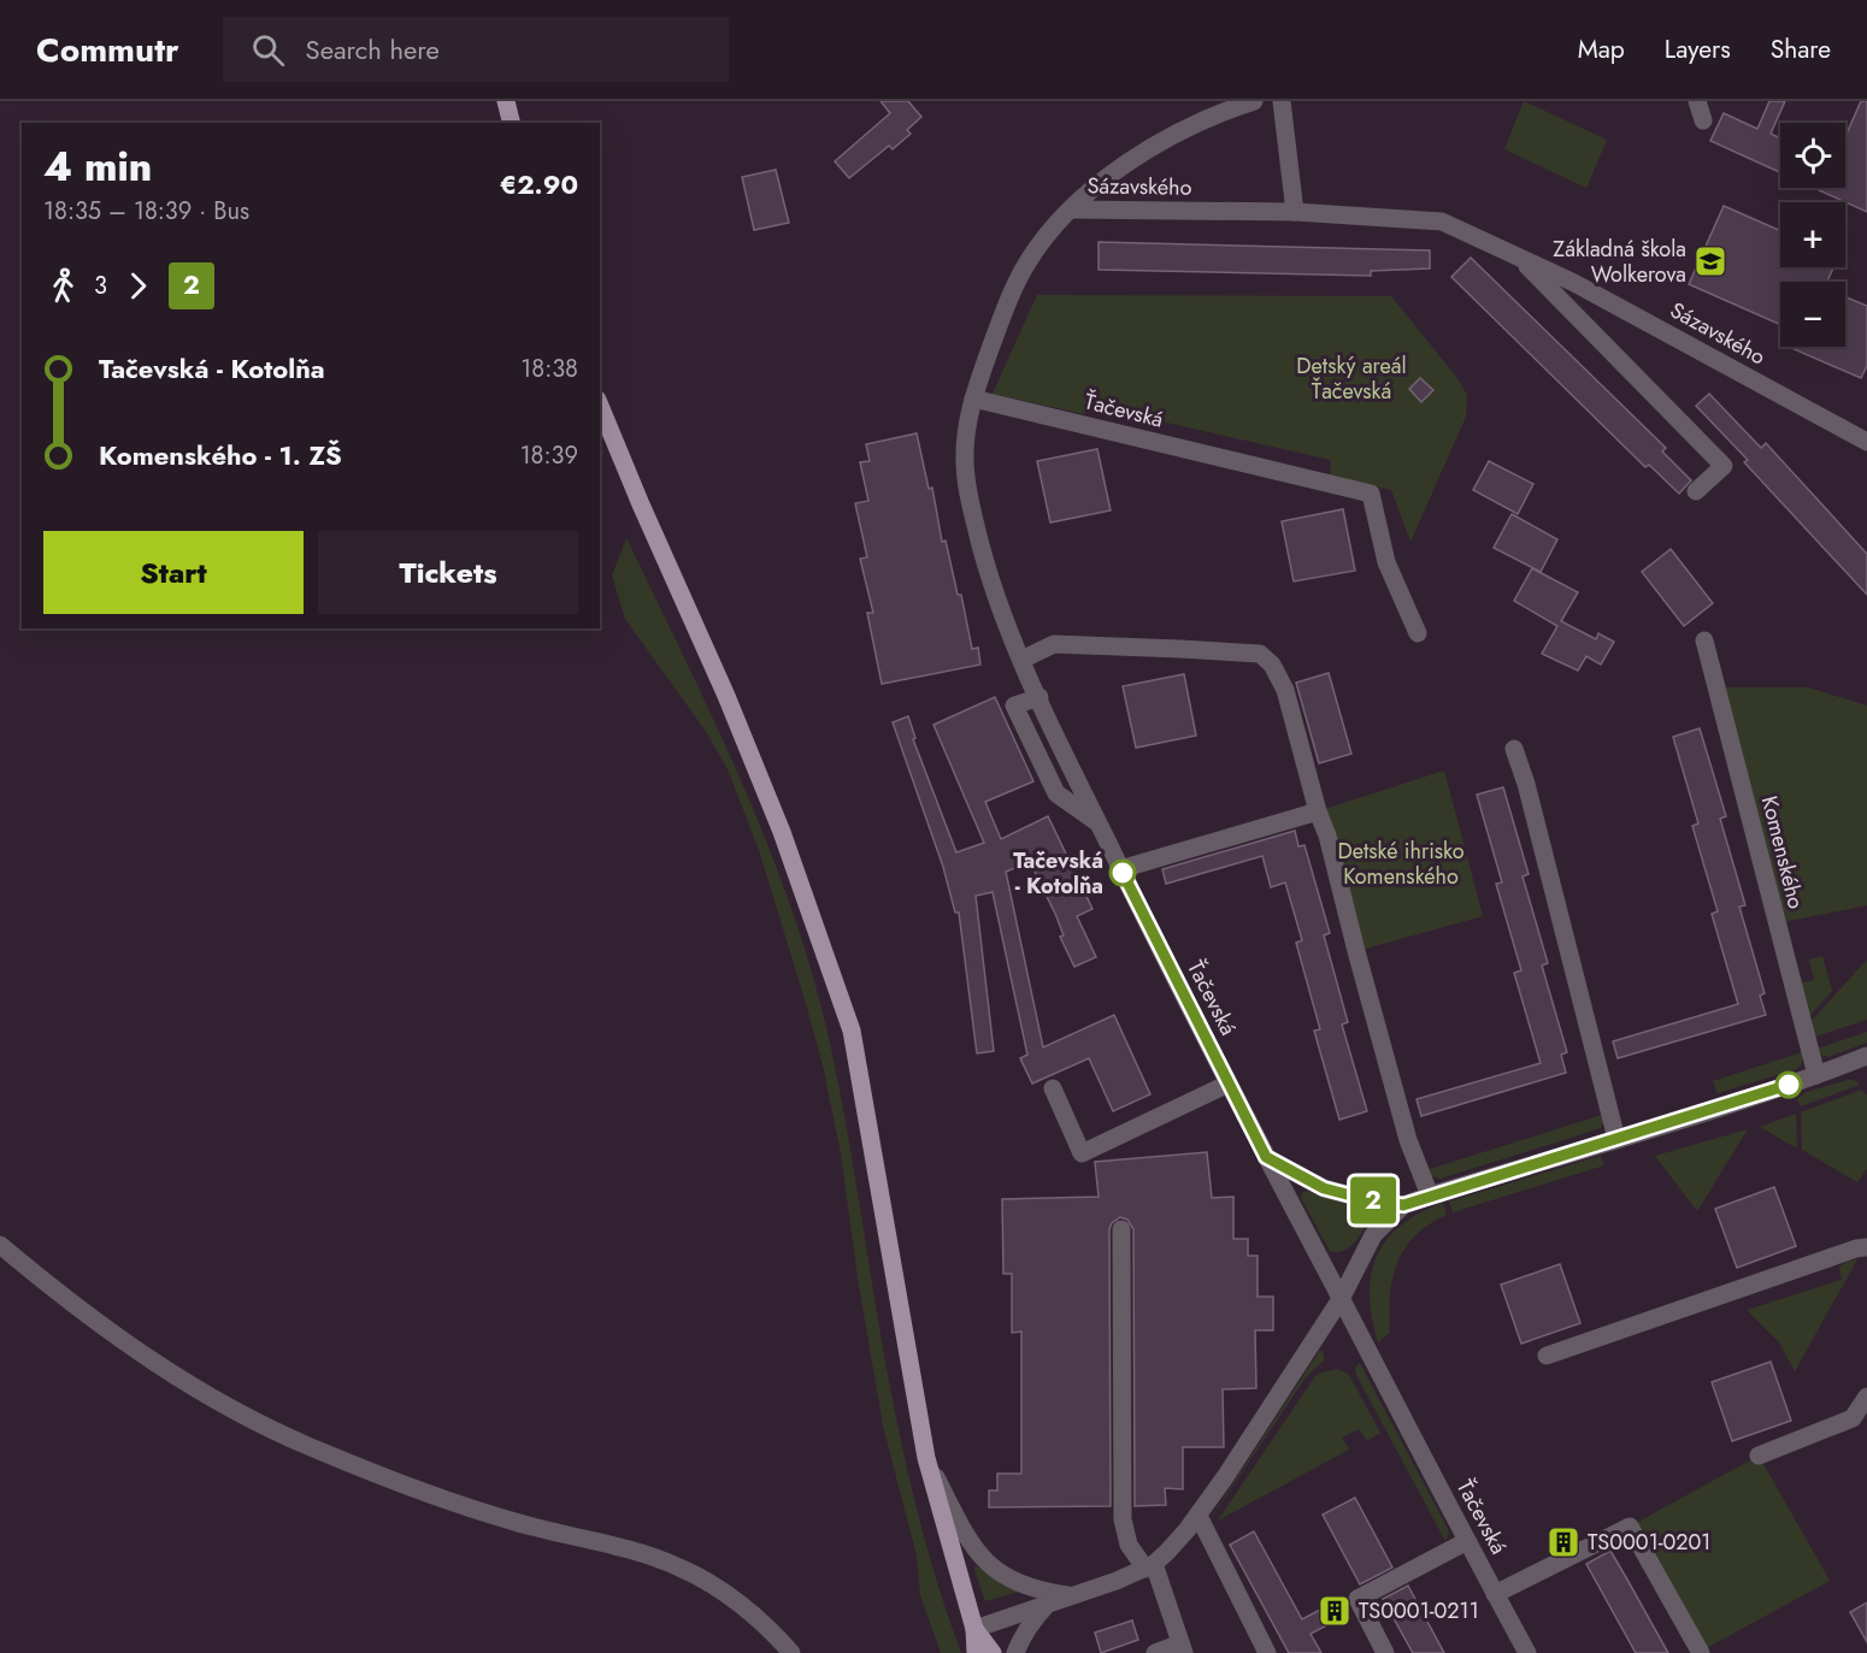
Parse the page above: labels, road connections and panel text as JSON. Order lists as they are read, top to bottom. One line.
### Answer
{"streets":{"street":["Sázavského","Ťačevská","Komenského"]},"crossings":[["Sázavského","Ťačevská"]],"parks":["Detský areál Ťačevská","Detské ihrisko Komenského"],"places":{"school or university":["Základná škola Wolkerova"],"other":["Tačevská - Kotolňa"],"building":["TS0001-0201","TS0001-0211"]},"lines":["bus line 2"],"page":{"header":"Commutr","search":"Search here","nav":["Map","Layers","Share"],"on_map":"2","map_buttons":["+","−"],"heading":["4 min","18:35 – 18:39 · Bus","€2.90"],"legs":["3","2"],"list":[{"name":"Tačevská - Kotolňa","value":"18:38"},{"name":"Komenského - 1. ZŠ","value":"18:39"}],"buttons":["Start","Tickets"]}}
